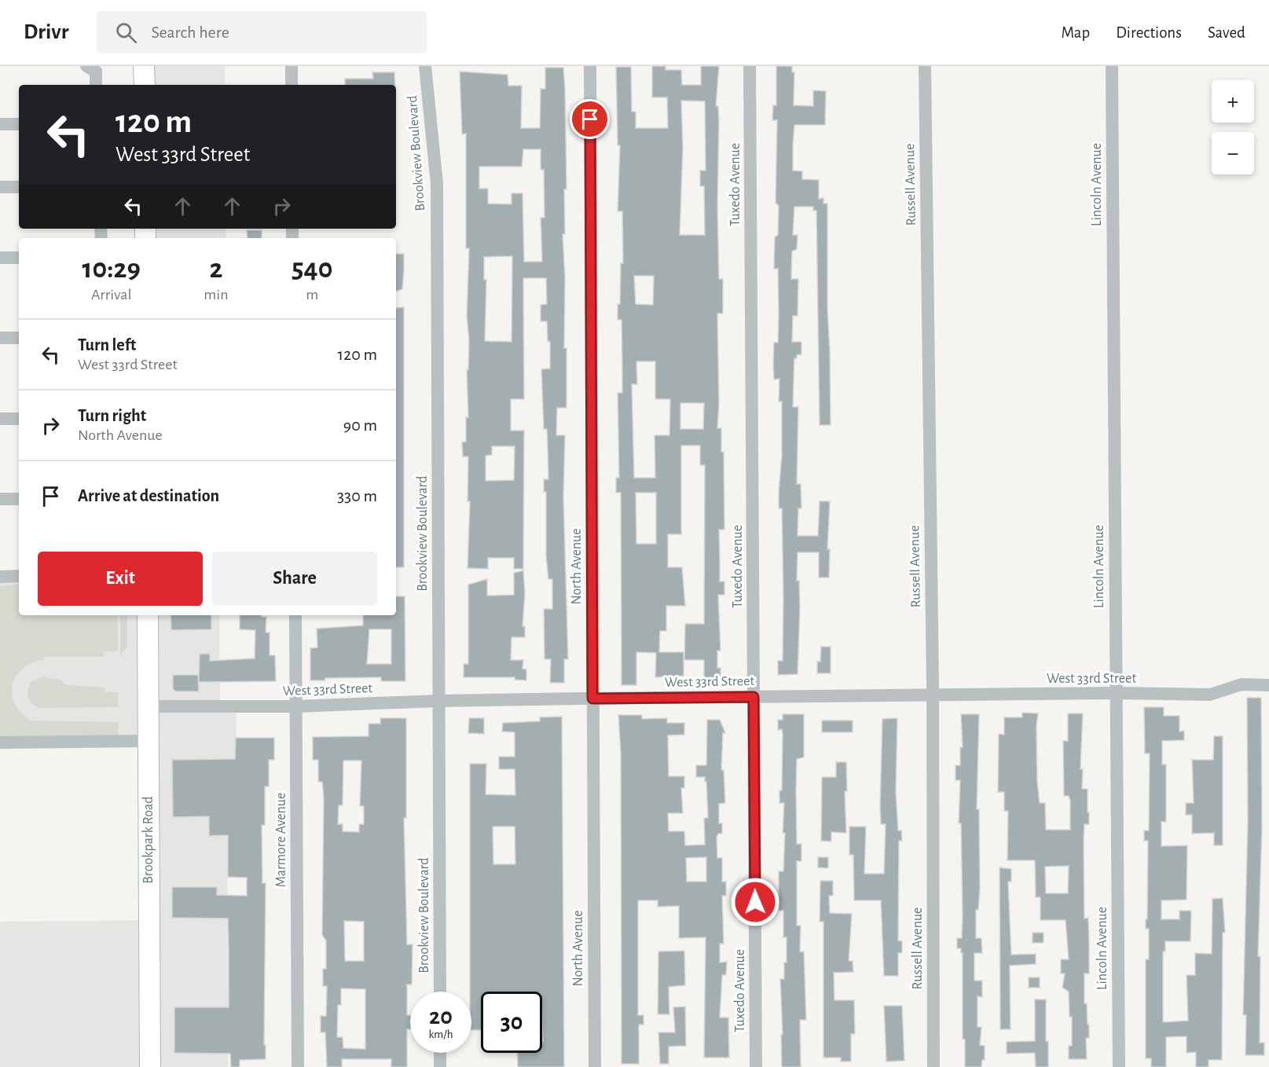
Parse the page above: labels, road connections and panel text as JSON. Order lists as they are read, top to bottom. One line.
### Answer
{"streets":{"main road":["Brookpark Road"],"street":["Brookview Boulevard","Tuxedo Avenue","Russell Avenue","Lincoln Avenue","North Avenue","West 33rd Street","Marmore Avenue"]},"crossings":[["Brookview Boulevard","West 33rd Street"],["Tuxedo Avenue","West 33rd Street"],["Russell Avenue","West 33rd Street"],["Lincoln Avenue","West 33rd Street"],["North Avenue","West 33rd Street"],["West 33rd Street","Brookpark Road"],["West 33rd Street","Marmore Avenue"]],"page":{"header":"Drivr","search":"Search here","nav":["Map","Directions","Saved"],"map_buttons":["+","−"],"turn":["120 m","West 33rd Street"],"eta":["10:29","Arrival","2","min","540","m"],"list":[{"name":"Turn left","note":"West 33rd Street","value":"120 m"},{"name":"Turn right","note":"North Avenue","value":"90 m"},{"name":"Arrive at destination","value":"330 m"}],"buttons":["Exit","Share"],"speed":"20 km/h","limit":"30"}}
